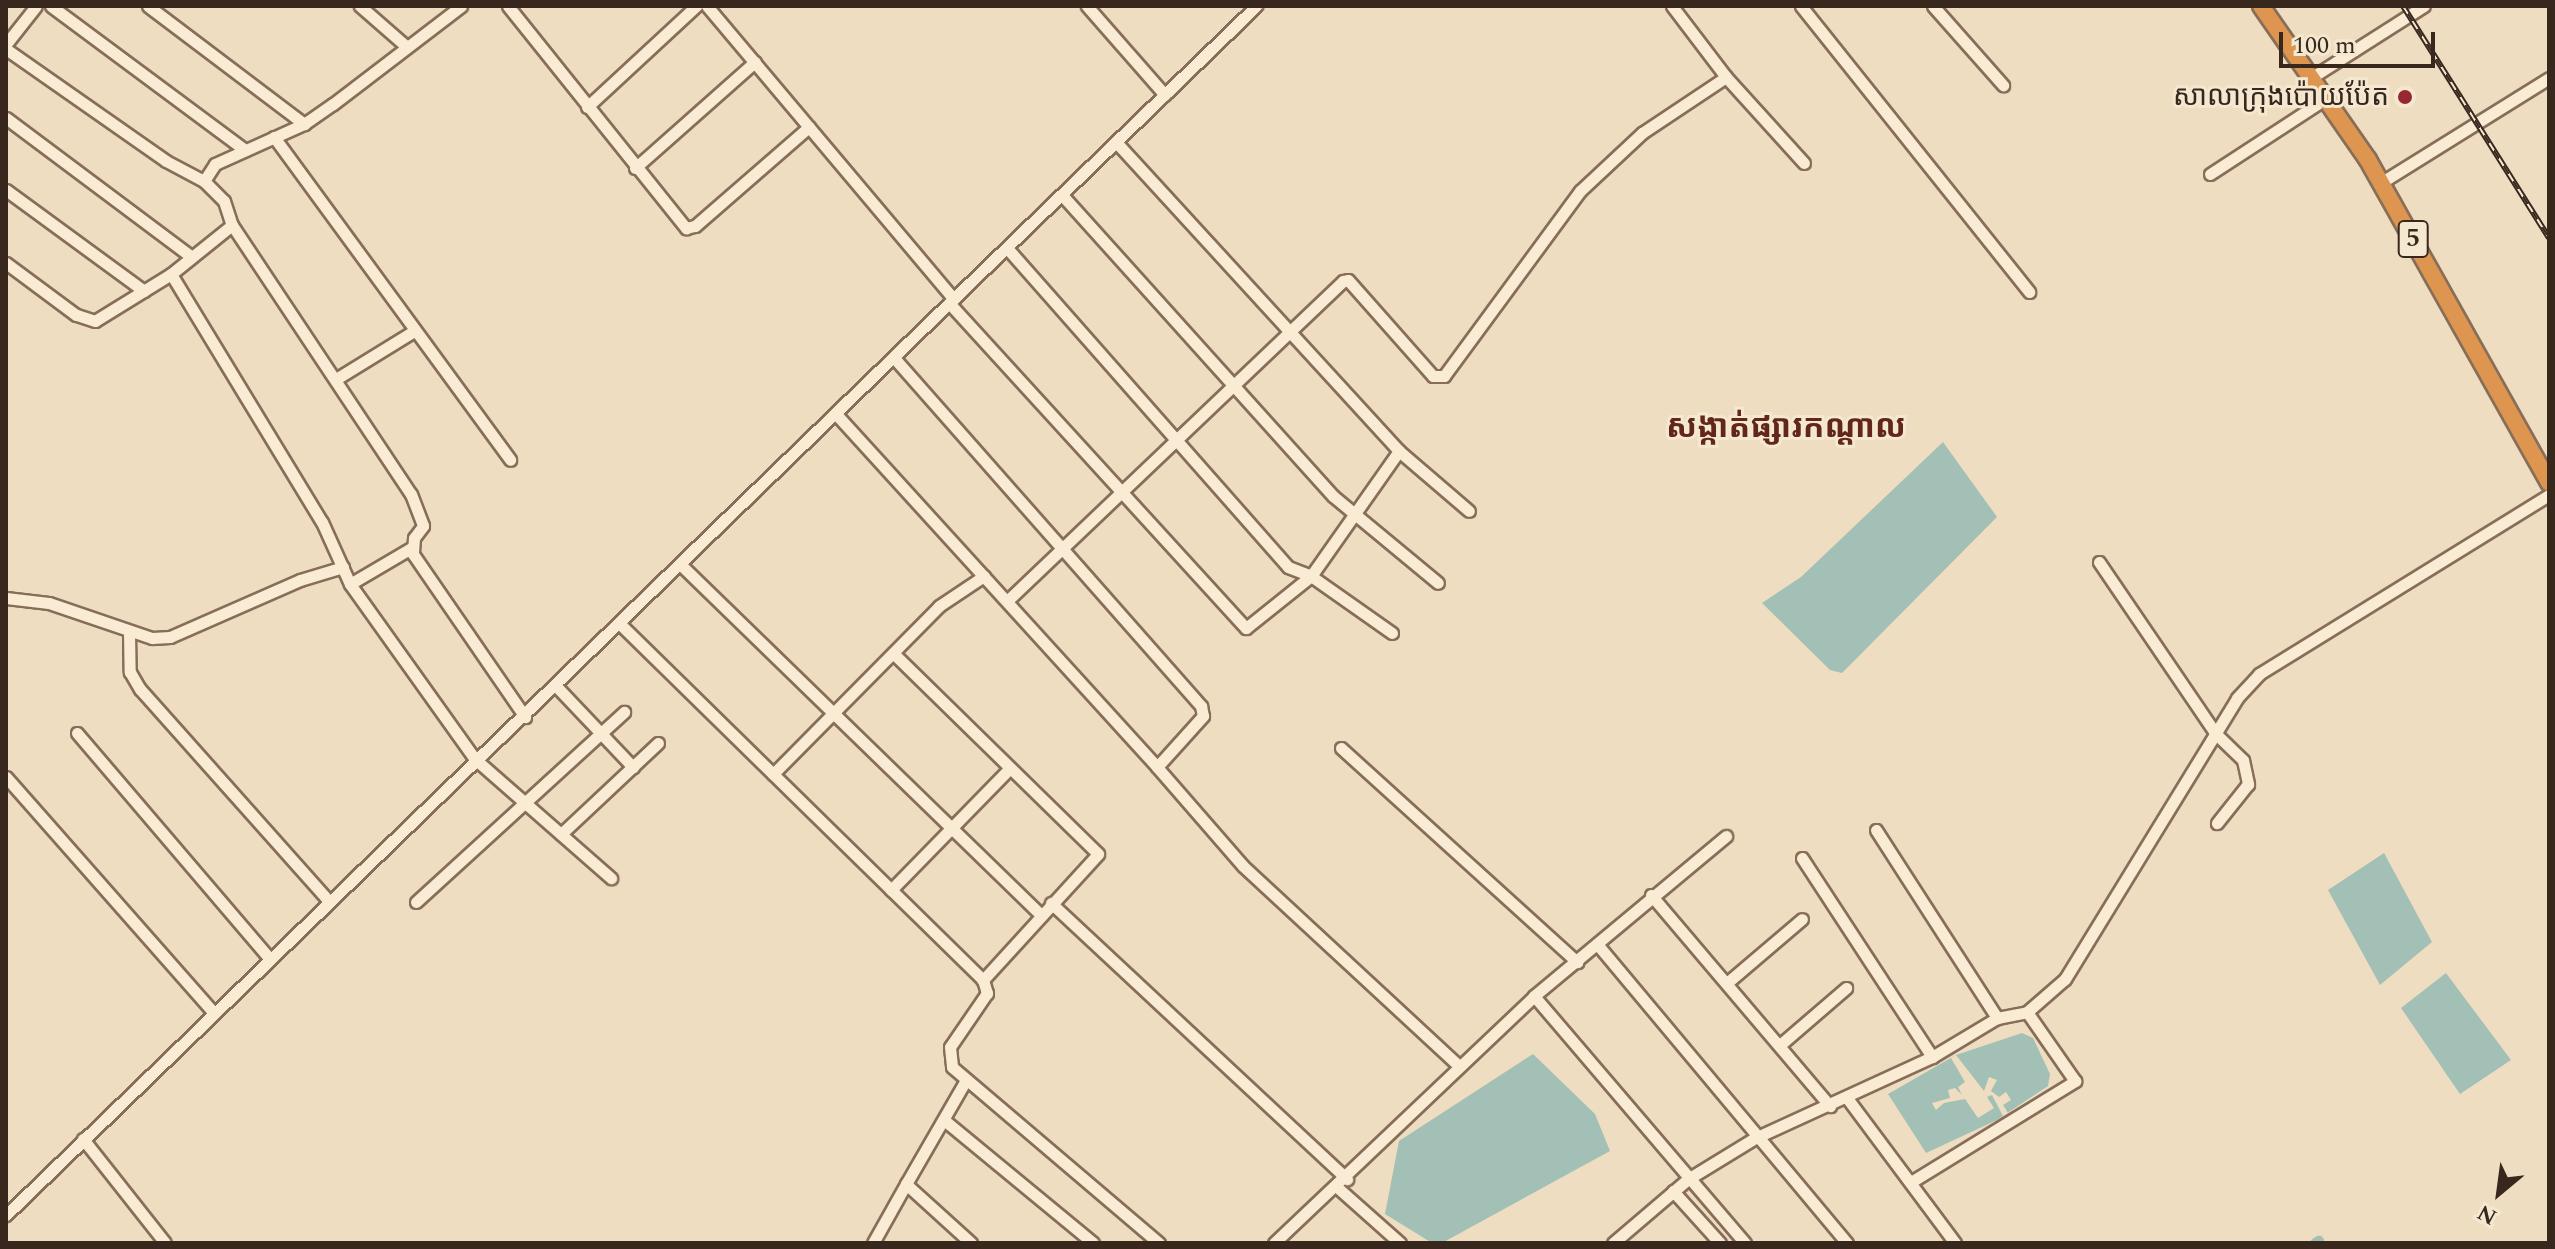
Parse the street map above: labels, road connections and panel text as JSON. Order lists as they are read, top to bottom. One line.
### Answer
{"streets":{"highway":["5"]},"districts":["សង្កាត់ផ្សារកណ្ដាល"],"places":["សាលាក្រុងប៉ោយប៉ែត"],"scale_bar":"100 m","north":"bottom left"}
